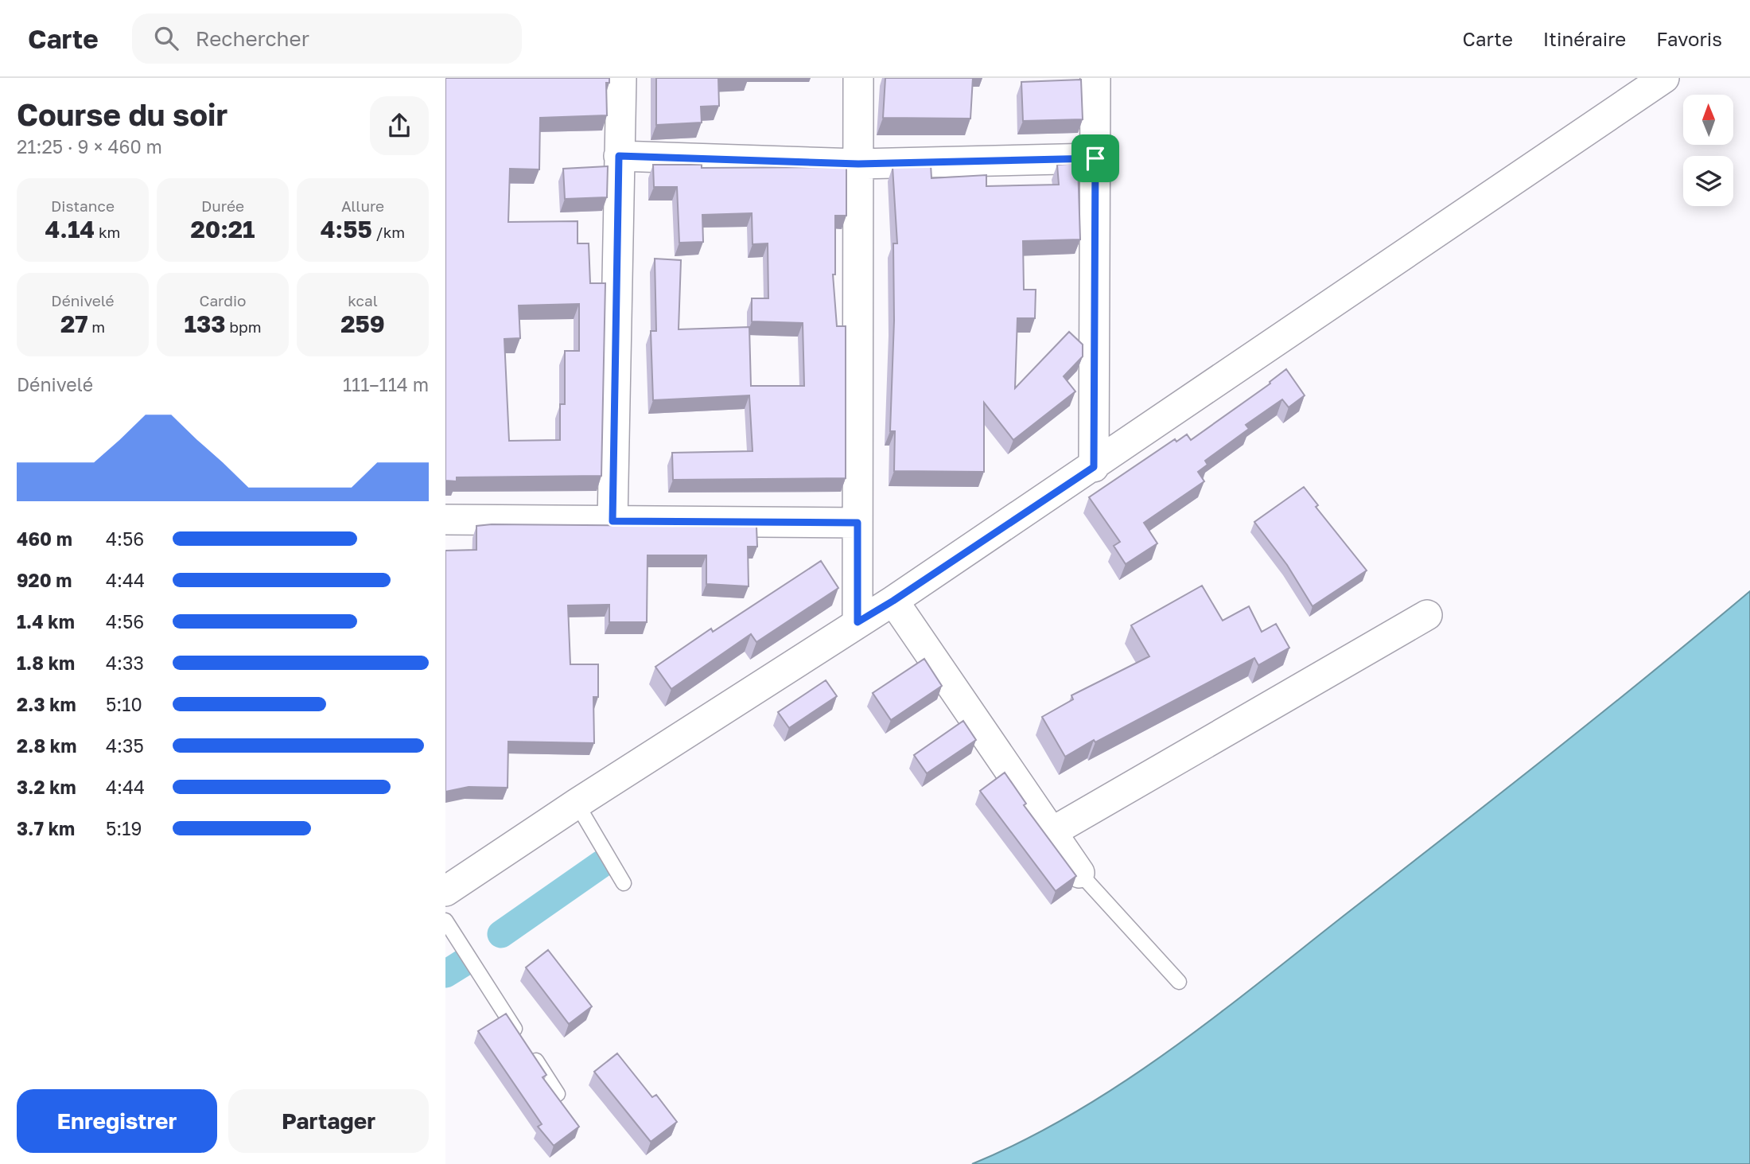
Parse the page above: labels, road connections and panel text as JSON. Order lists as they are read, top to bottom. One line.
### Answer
{"north":"top","page":{"header":"Carte","search":"Rechercher","nav":["Carte","Itinéraire","Favoris"],"heading":["Course du soir","21:25 · 9 × 460 m"],"stats":[["Distance","4.14 km"],["Durée","20:21"],["Allure","4:55 /km"],["Dénivelé","27 m"],["Cardio","133 bpm"],["kcal","259"]],"chart":["Dénivelé","111–114 m"],"list":[{"name":"460 m","note":"4:56"},{"name":"920 m","note":"4:44"},{"name":"1.4 km","note":"4:56"},{"name":"1.8 km","note":"4:33"},{"name":"2.3 km","note":"5:10"},{"name":"2.8 km","note":"4:35"},{"name":"3.2 km","note":"4:44"},{"name":"3.7 km","note":"5:19"}],"buttons":["Enregistrer","Partager"]}}
